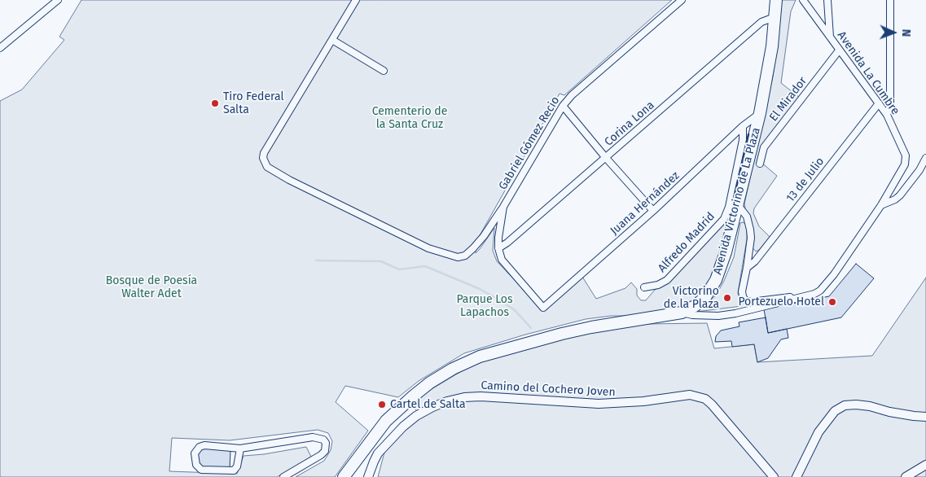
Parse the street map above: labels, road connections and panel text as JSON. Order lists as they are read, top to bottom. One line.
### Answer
{"streets":{"highway":["Avenida Victorino de La Plaza"],"street":["Avenida La Cumbre","El Mirador","Corina Lona","Gabriel Gómez Recio","13 de Julio","Juana Hernández","Alfredo Madrid","Camino del Cochero Joven"]},"crossings":[["Avenida La Cumbre","El Mirador"],["Avenida La Cumbre","13 de Julio"],["Corina Lona","Gabriel Gómez Recio"],["Corina Lona","Avenida Victorino de La Plaza"],["Corina Lona","Juana Hernández"],["Gabriel Gómez Recio","Juana Hernández"],["Avenida Victorino de La Plaza","Juana Hernández"],["Juana Hernández","Alfredo Madrid"]],"parks":["Cementerio de la Santa Cruz","Bosque de Poesía Walter Adet","Parque Los Lapachos"],"places":["Tiro Federal Salta","Victorino de la Plaza","Portezuelo Hotel","Cartel de Salta"],"north":"right"}
